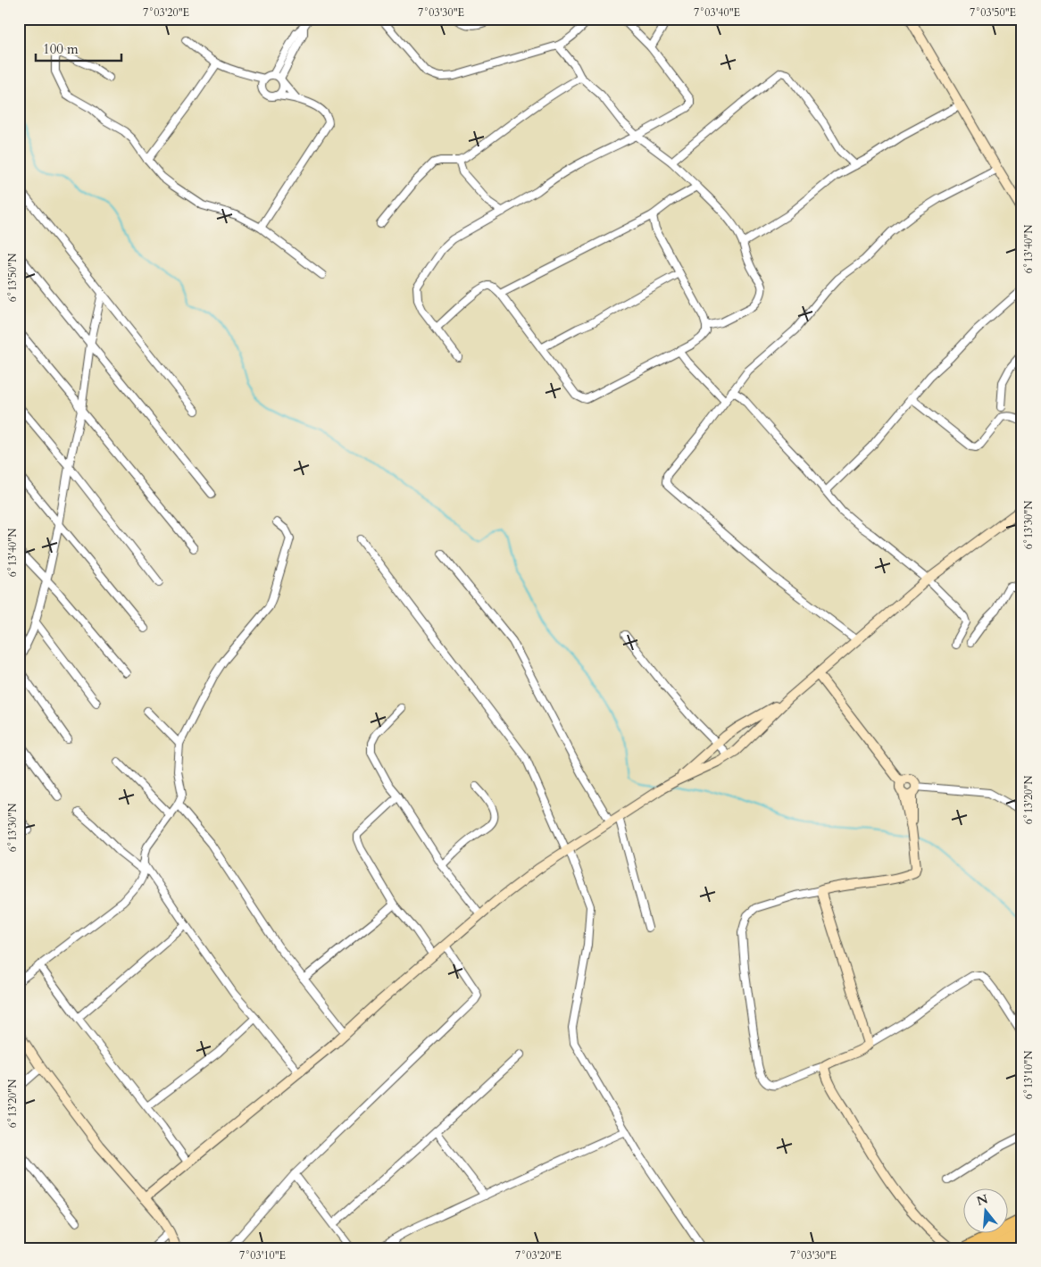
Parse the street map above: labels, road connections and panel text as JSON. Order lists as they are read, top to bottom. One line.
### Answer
{"scale_bar":"100 m","north":"top","coordinates":["7°03'20\"E","7°03'30\"E","7°03'40\"E","7°03'50\"E","6°13'40\"N","6°13'50\"N","6°13'30\"N","6°13'20\"N","6°13'10\"N","7°03'10\"E"]}
